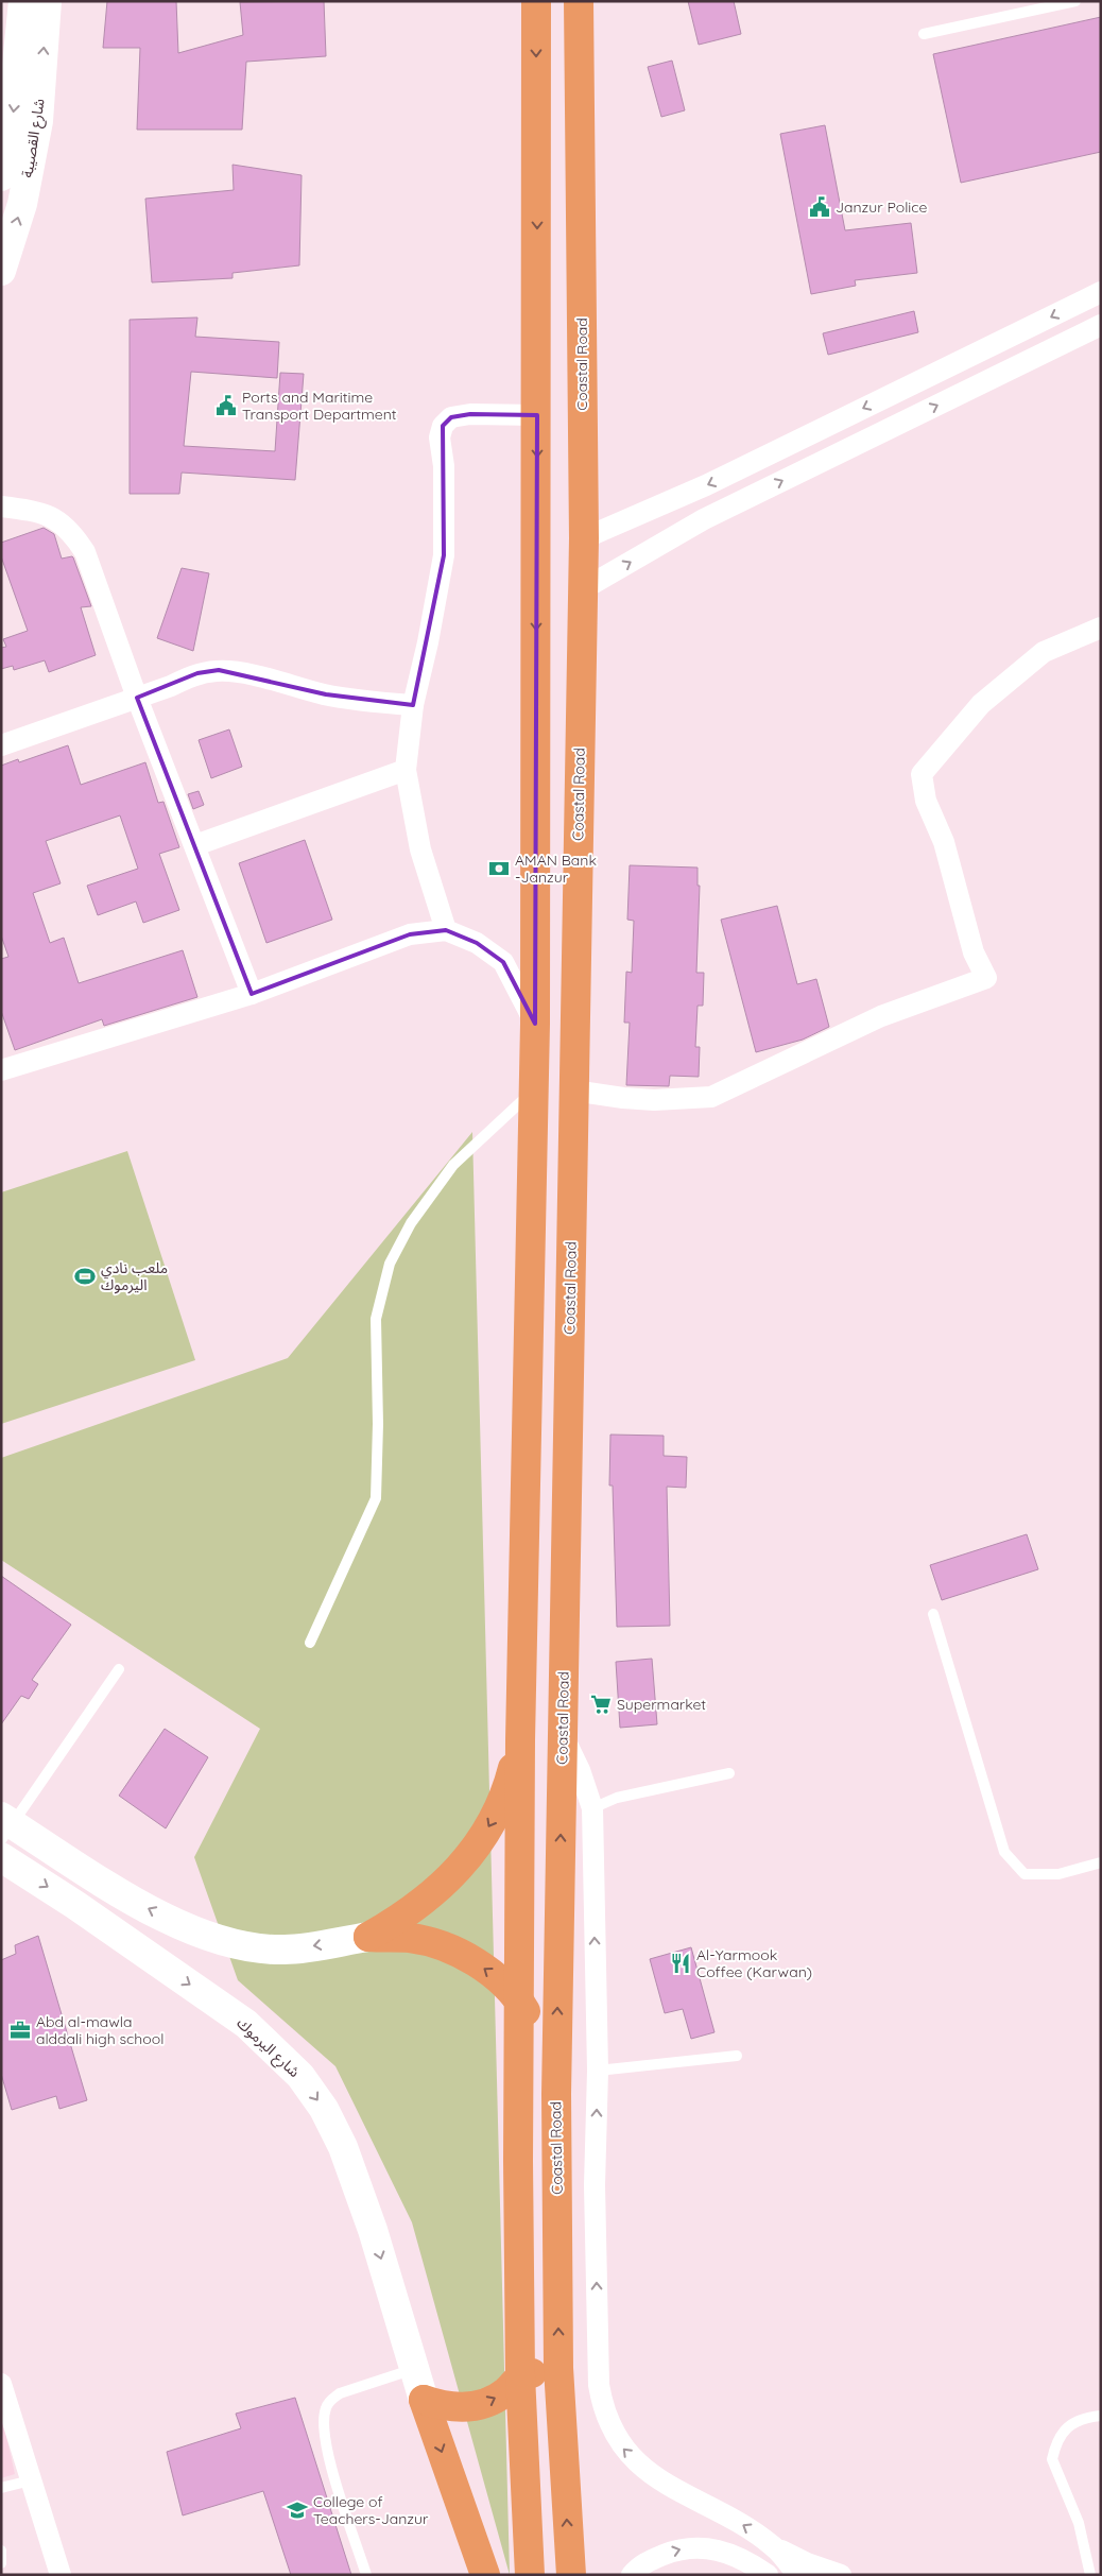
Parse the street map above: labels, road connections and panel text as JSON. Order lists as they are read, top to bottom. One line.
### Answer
{"streets":{"highway":["Coastal Road"],"main road":["شارع القصيبة","شارع اليرموك"]},"one_way":["شارع اليرموك"],"places":{"public building":["Janzur Police","Ports and Maritime Transport Department"],"bank":["AMAN Bank -Janzur"],"sports":["ملعب نادي اليرموك"],"supermarket":["Supermarket"],"restaurant":["Al-Yarmook Coffee (Karwan)"],"office":["Abd al-mawla alddali high school"],"school or university":["College of Teachers-Janzur"]}}
